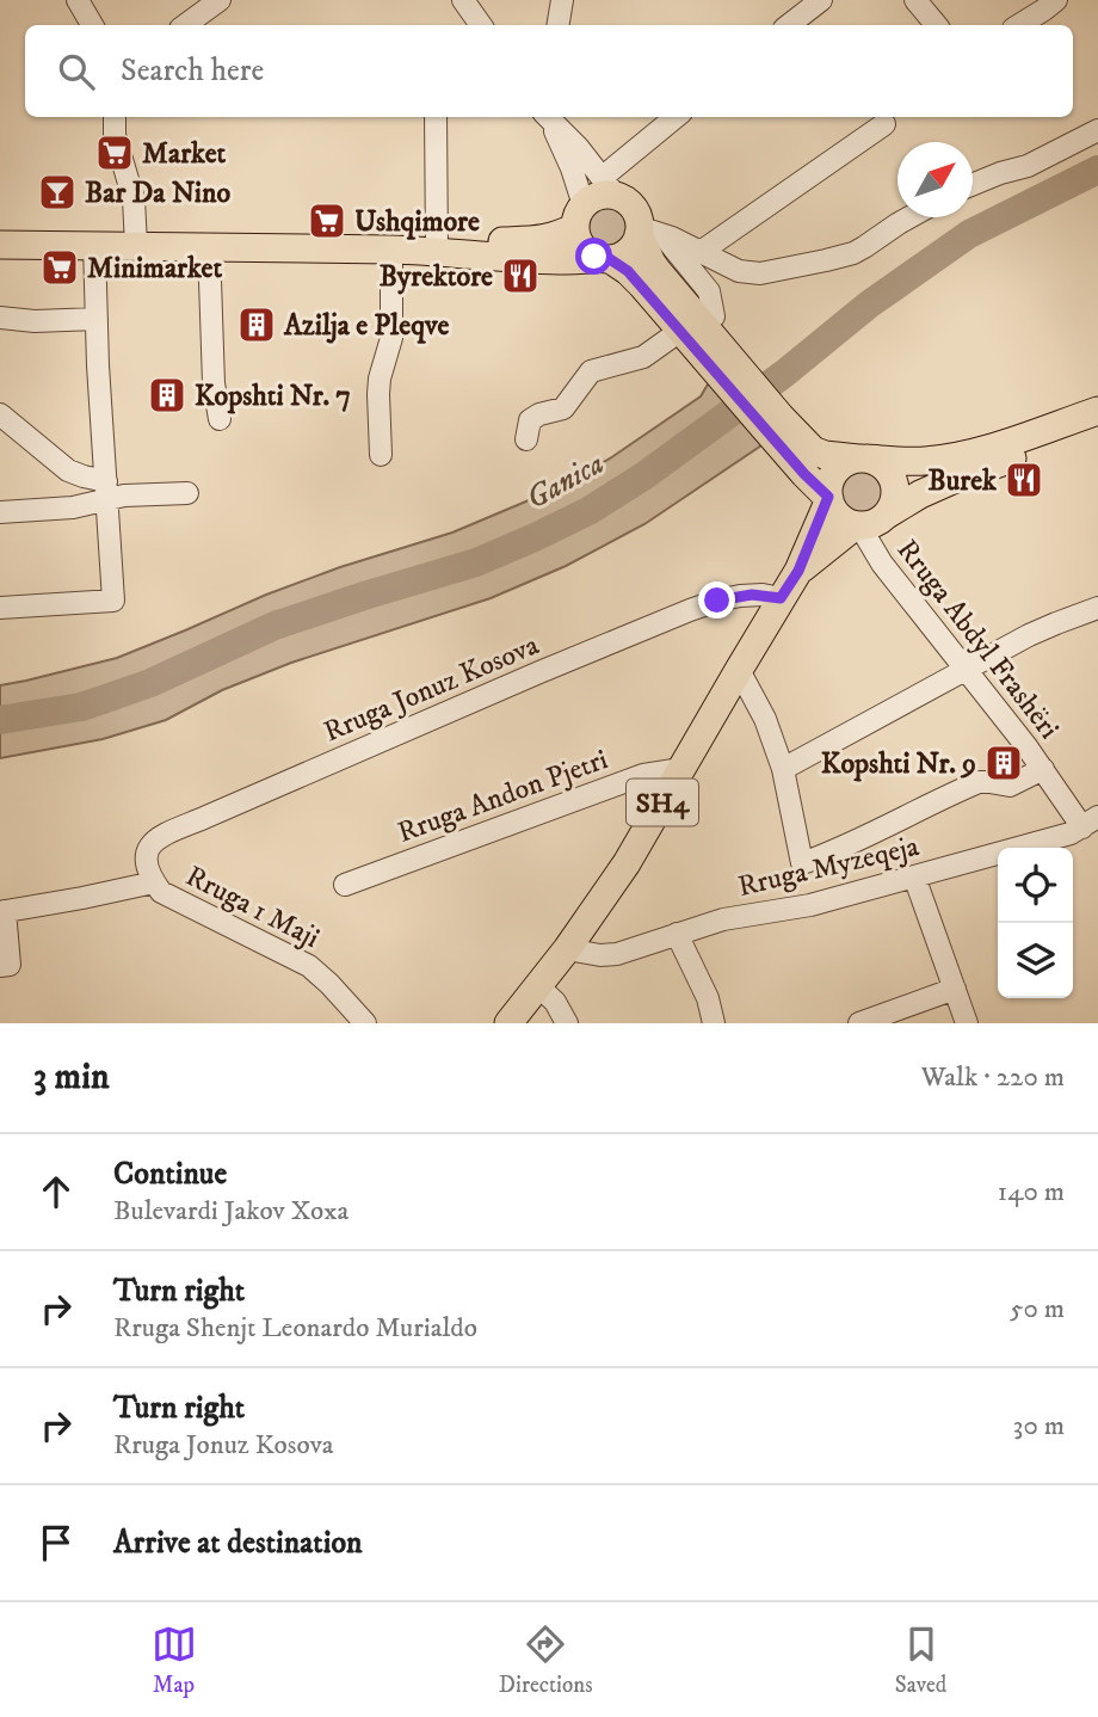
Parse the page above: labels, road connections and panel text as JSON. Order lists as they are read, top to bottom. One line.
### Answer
{"streets":{"main road":["SH4"],"street":["Rruga Abdyl Frashëri","Rruga Jonuz Kosova","Rruga Andon Pjetri","Rruga Myzeqeja","Rruga 1 Maji"]},"crossings":[["Rruga Abdyl Frashëri","SH4"],["Rruga Abdyl Frashëri","Rruga Myzeqeja"],["Rruga Jonuz Kosova","SH4"],["Rruga Jonuz Kosova","Rruga 1 Maji"],["Rruga Andon Pjetri","SH4"],["SH4","Rruga Myzeqeja"]],"water":["Ganica"],"places":{"supermarket":["Market","Ushqimore","Minimarket"],"bar":["Bar Da Nino"],"restaurant":["Byrektore","Burek"],"building":["Azilja e Pleqve","Kopshti Nr. 7","Kopshti Nr. 9"]},"north":"top right","page":{"search":"Search here","heading":["3 min","Walk · 220 m"],"list":[["Continue","Bulevardi Jakov Xoxa","140 m"],["Turn right","Rruga Shenjt Leonardo Murialdo","50 m"],["Turn right","Rruga Jonuz Kosova","30 m"],"Arrive at destination"],"nav":["Map","Directions","Saved"]}}
